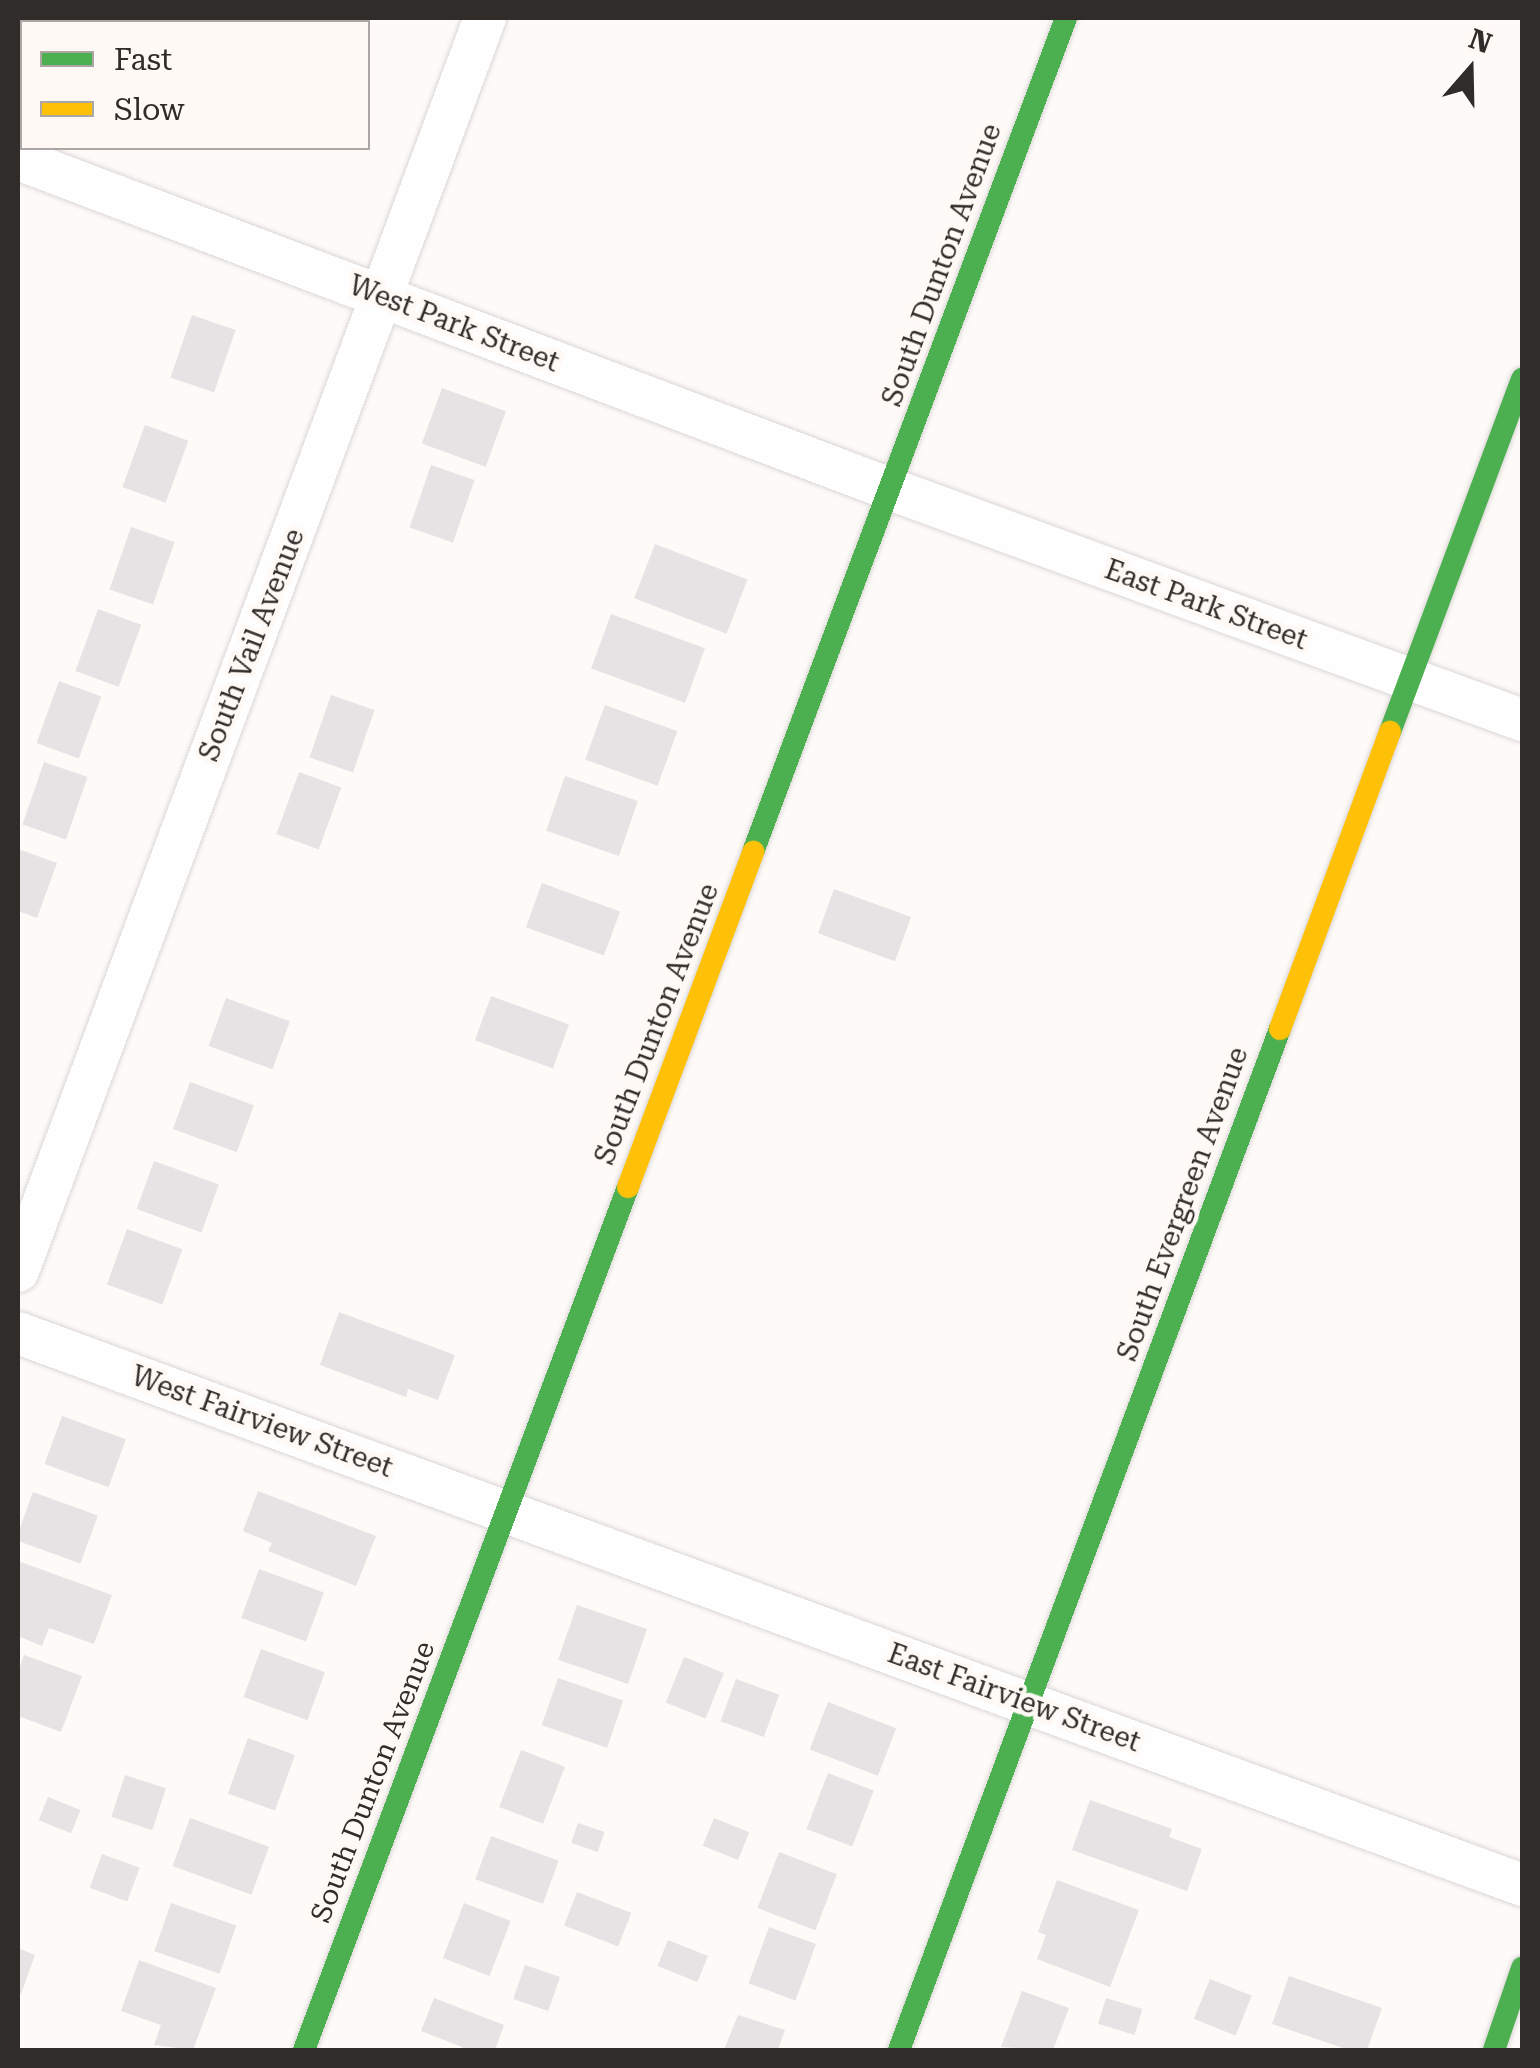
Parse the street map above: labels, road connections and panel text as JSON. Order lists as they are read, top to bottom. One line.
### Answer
{"streets":{"street":["South Dunton Avenue","West Park Street","East Park Street","South Vail Avenue","South Evergreen Avenue","West Fairview Street","East Fairview Street"]},"crossings":[["South Dunton Avenue","West Park Street"],["South Dunton Avenue","East Park Street"],["South Dunton Avenue","West Fairview Street"],["South Dunton Avenue","East Fairview Street"],["West Park Street","East Park Street"],["West Park Street","South Vail Avenue"],["East Park Street","South Evergreen Avenue"],["South Evergreen Avenue","East Fairview Street"],["West Fairview Street","East Fairview Street"]],"legend":["Fast","Slow"],"north":"top"}
